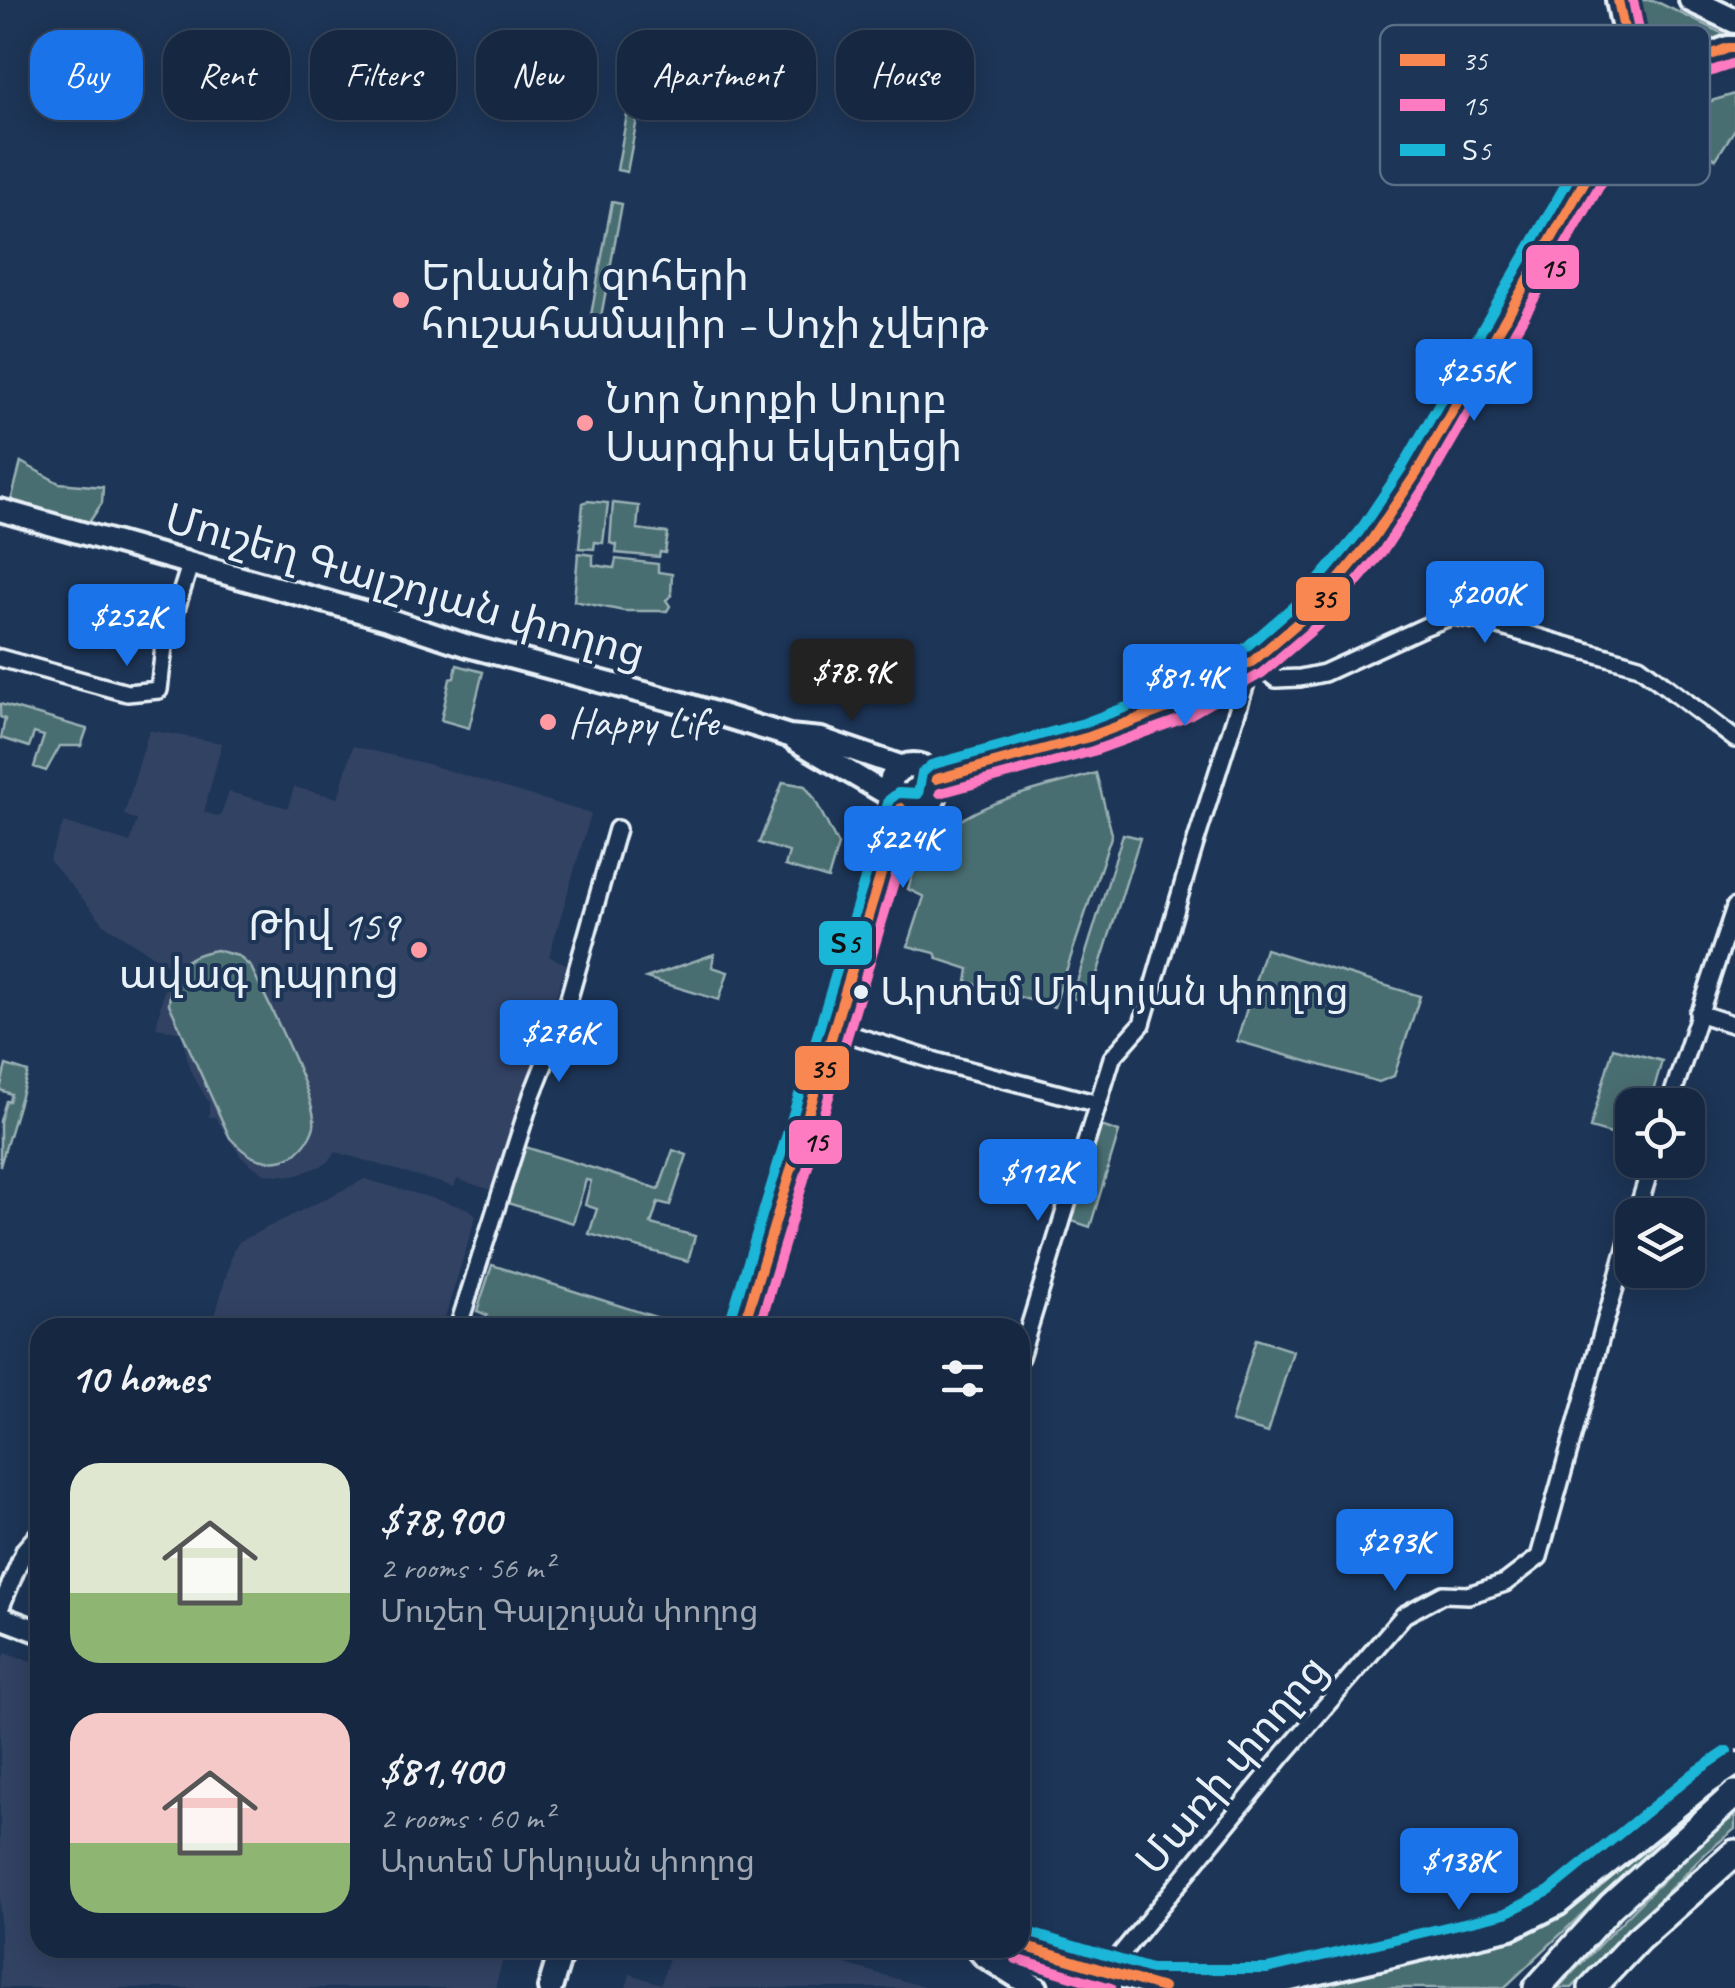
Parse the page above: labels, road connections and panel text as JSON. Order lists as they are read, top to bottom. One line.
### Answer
{"streets":{"street":["Մուշեղ Գալշոյան փողոց","Մառի փողոց"]},"places":["Երևանի զոհերի հուշահամալիր – Սոչի չվերթ","Նոր Նորքի Սուրբ Սարգիս եկեղեցի","Happy Life","Թիվ 159 ավագ դպրոց","Արտեմ Միկոյան փողոց"],"lines":["transit line 35","transit line 15","transit line Տ5"],"legend":["35","15","Տ5"],"page":{"chip":["Buy","Rent","Filters","New","Apartment","House"],"price":["$255K","$200K","$252K","$78.9K","$81.4K","$224K","$276K","$112K","$293K","$138K"],"heading":"10 homes","list":[{"name":"$78,900","note":"2 rooms · 56 m² · Մուշեղ Գալշոյան փողոց"},{"name":"$81,400","note":"2 rooms · 60 m² · Արտեմ Միկոյան փողոց"}]}}
